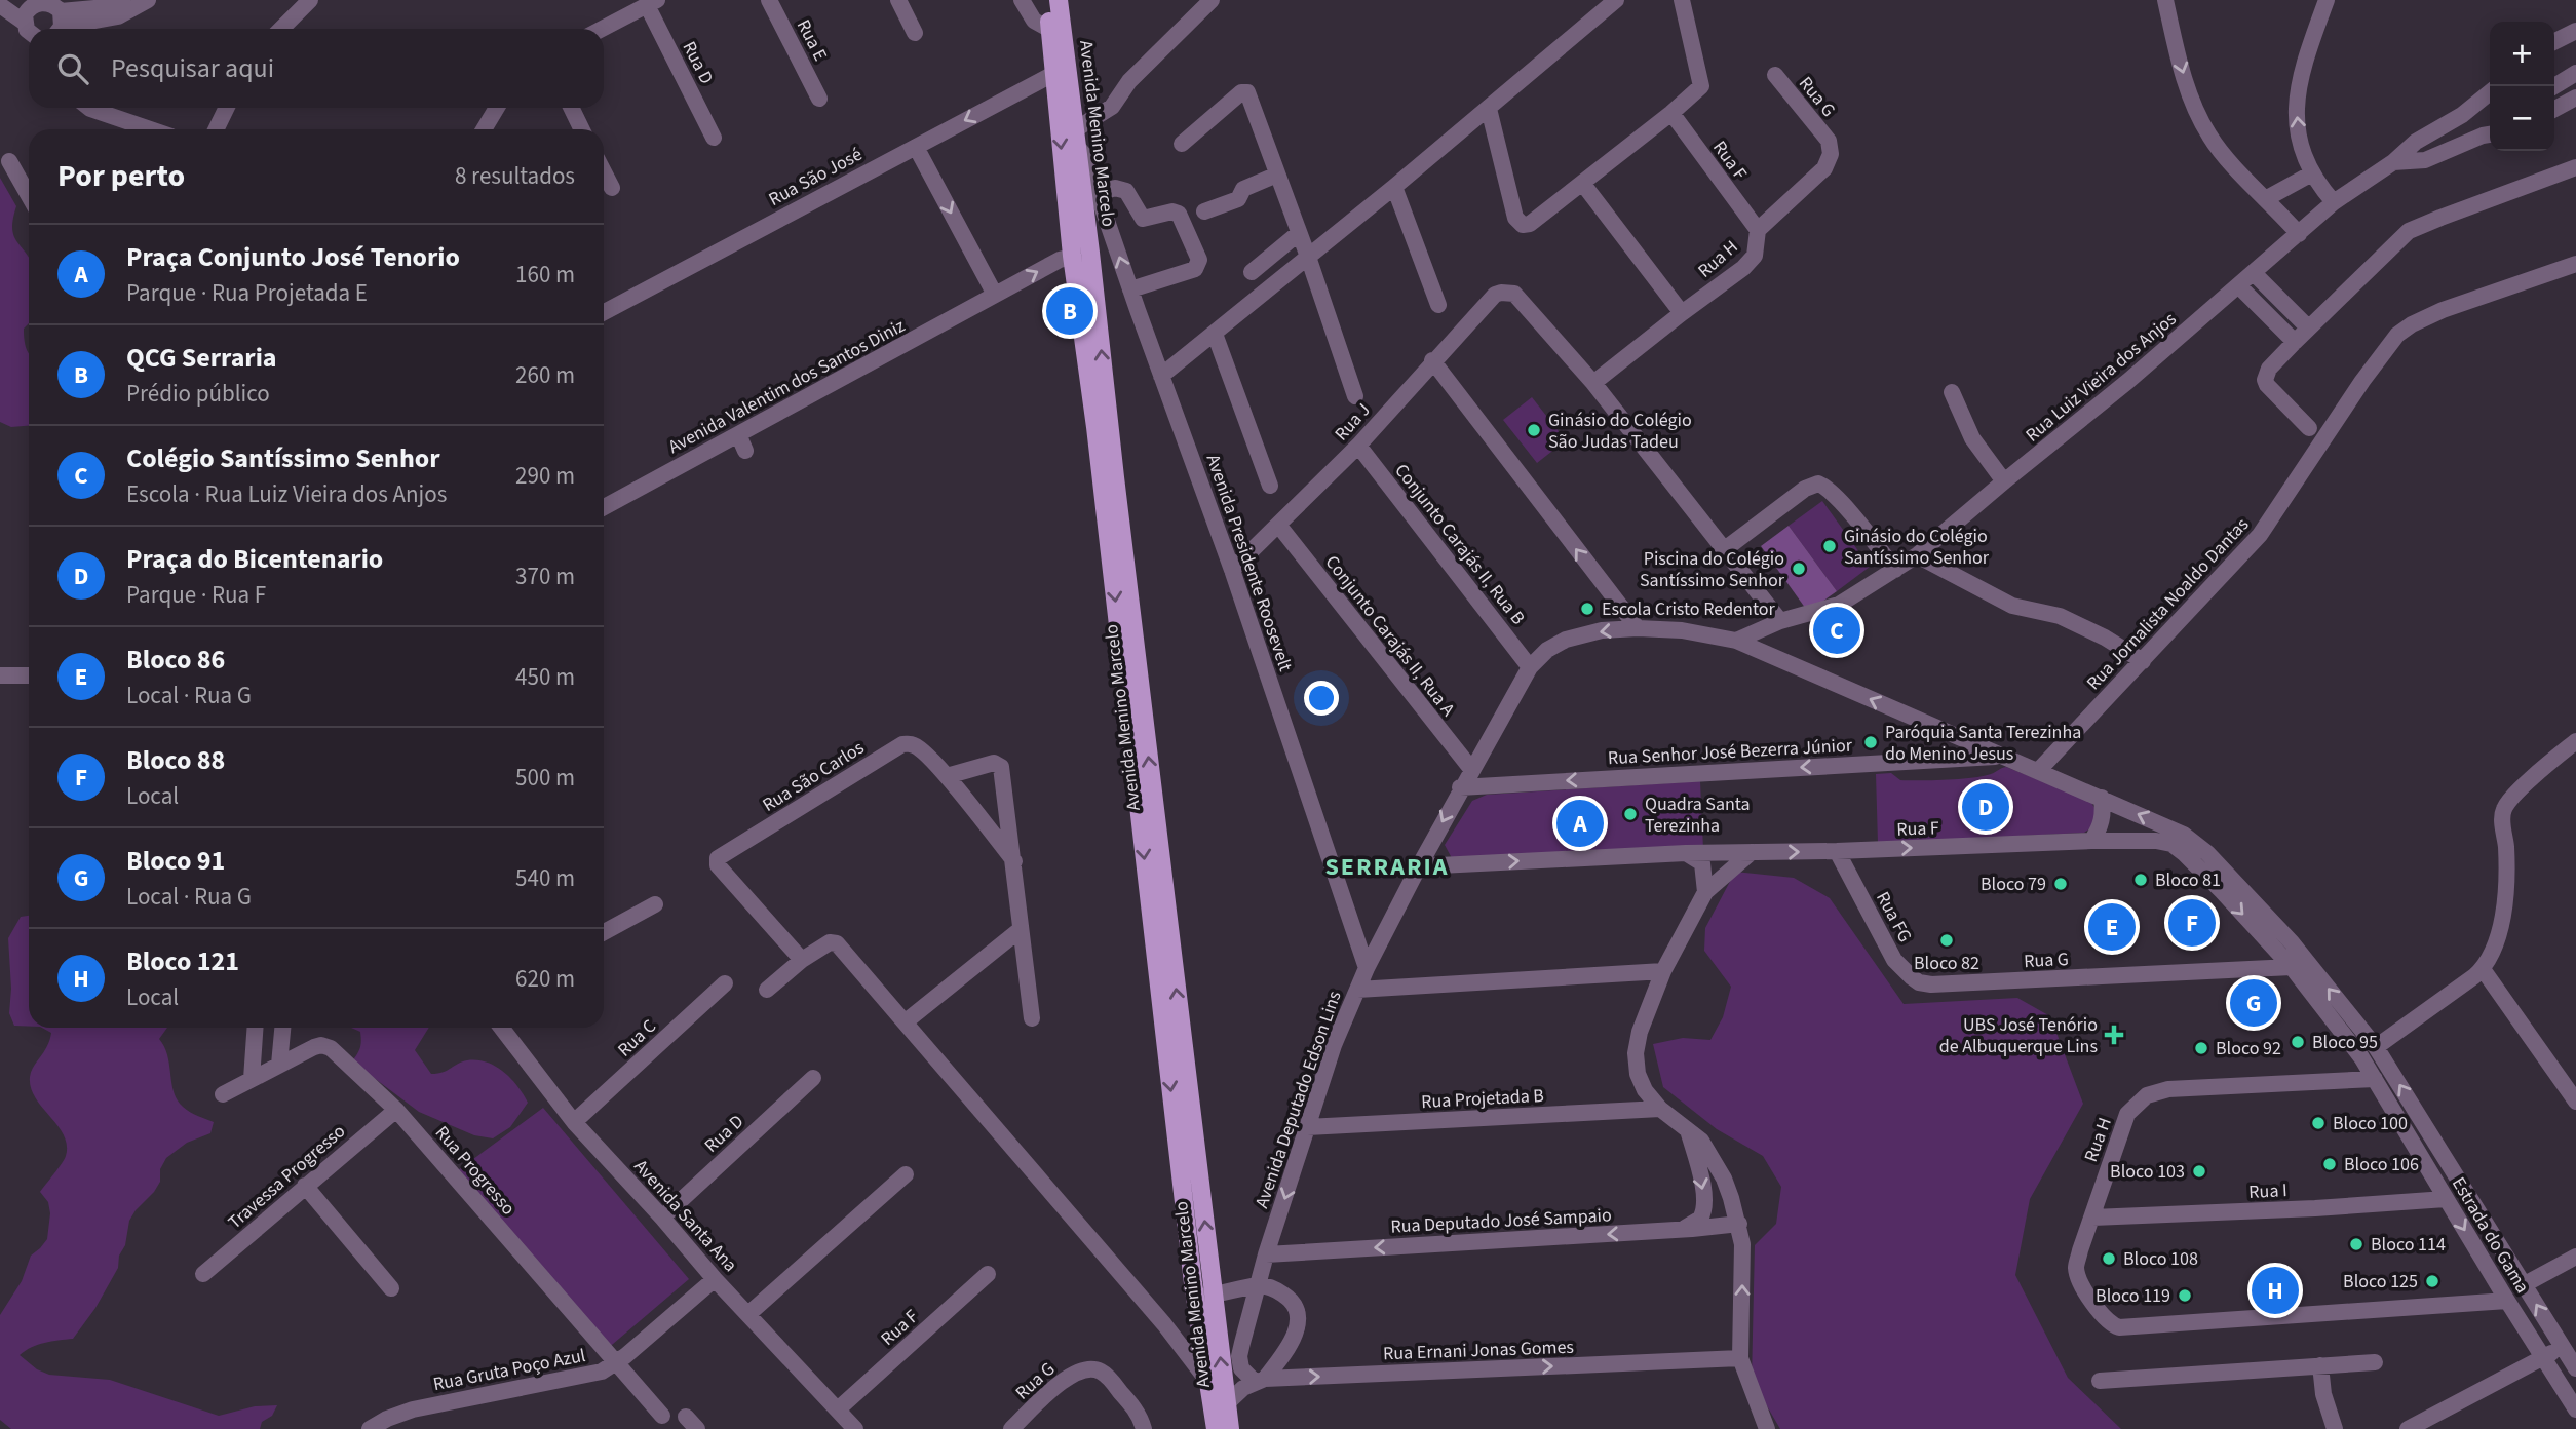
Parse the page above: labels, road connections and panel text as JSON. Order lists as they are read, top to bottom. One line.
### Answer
{"streets":{"main road":["Avenida Menino Marcelo"],"street":["Rua E","Rua D","Rua G","Rua F","Rua São José","Rua H","Rua Luiz Vieira dos Anjos","Avenida Valentim dos Santos Diniz","Rua J","Conjunto Carajás II, Rua B","Avenida Presidente Roosevelt","Rua Jornalista Noaldo Dantas","Conjunto Carajás II, Rua A","Rua Senhor José Bezerra Júnior","Rua São Carlos","Rua FG","Rua C","Rua Projetada B","Avenida Deputado Edson Lins","Rua Progresso","Travessa Progresso","Rua I","Avenida Santa Ana","Rua Deputado José Sampaio","Estrada do Gama","Rua Ernani Jonas Gomes","Rua Gruta Poço Azul"]},"crossings":[["Rua D","Avenida Santa Ana"],["Rua G","Rua F"],["Rua G","Rua H"],["Rua G","Rua FG"],["Avenida Menino Marcelo","Rua São José"],["Avenida Menino Marcelo","Avenida Valentim dos Santos Diniz"],["Avenida Menino Marcelo","Avenida Presidente Roosevelt"],["Rua F","Rua H"],["Rua F","Rua FG"],["Rua F","Avenida Deputado Edson Lins"],["Rua F","Avenida Santa Ana"],["Rua H","Rua J"],["Rua H","Rua I"],["Rua H","Estrada do Gama"],["Rua Luiz Vieira dos Anjos","Avenida Deputado Edson Lins"],["Rua J","Conjunto Carajás II, Rua B"],["Rua J","Avenida Presidente Roosevelt"],["Rua J","Conjunto Carajás II, Rua A"],["Conjunto Carajás II, Rua B","Avenida Deputado Edson Lins"],["Avenida Presidente Roosevelt","Avenida Deputado Edson Lins"],["Rua Jornalista Noaldo Dantas","Avenida Deputado Edson Lins"],["Conjunto Carajás II, Rua A","Avenida Deputado Edson Lins"],["Rua Senhor José Bezerra Júnior","Avenida Deputado Edson Lins"],["Rua C","Avenida Santa Ana"],["Rua Projetada B","Avenida Deputado Edson Lins"],["Avenida Deputado Edson Lins","Rua Deputado José Sampaio"],["Avenida Deputado Edson Lins","Rua Ernani Jonas Gomes"],["Rua Progresso","Travessa Progresso"],["Rua Progresso","Rua Gruta Poço Azul"],["Rua I","Estrada do Gama"],["Avenida Santa Ana","Rua Gruta Poço Azul"]],"one_way":["Rua F","Rua Senhor José Bezerra Júnior","Rua Deputado José Sampaio","Rua Ernani Jonas Gomes"],"districts":["SERRARIA"],"places":{"other":["Ginásio do Colégio São Judas Tadeu","Ginásio do Colégio Santíssimo Senhor","Piscina do Colégio Santíssimo Senhor","Escola Cristo Redentor","Paróquia Santa Terezinha do Menino Jesus","Quadra Santa Terezinha","Bloco 81","Bloco 79","Bloco 82","Bloco 95","Bloco 92","Bloco 100","Bloco 106","Bloco 103","Bloco 114","Bloco 108","Bloco 125","Bloco 119"],"health":["UBS José Tenório de Albuquerque Lins"]},"page":{"map_buttons":["+","−"],"search":"Pesquisar aqui","heading":["Por perto","8 resultados"],"list":[{"mark":"A","name":"Praça Conjunto José Tenorio","note":"Parque · Rua Projetada E","value":"160 m"},{"mark":"B","name":"QCG Serraria","note":"Prédio público","value":"260 m"},{"mark":"C","name":"Colégio Santíssimo Senhor","note":"Escola · Rua Luiz Vieira dos Anjos","value":"290 m"},{"mark":"D","name":"Praça do Bicentenario","note":"Parque · Rua F","value":"370 m"},{"mark":"E","name":"Bloco 86","note":"Local · Rua G","value":"450 m"},{"mark":"F","name":"Bloco 88","note":"Local","value":"500 m"},{"mark":"G","name":"Bloco 91","note":"Local · Rua G","value":"540 m"},{"mark":"H","name":"Bloco 121","note":"Local","value":"620 m"}],"pins":["B","C","D","A","F","E","G","H"]}}
